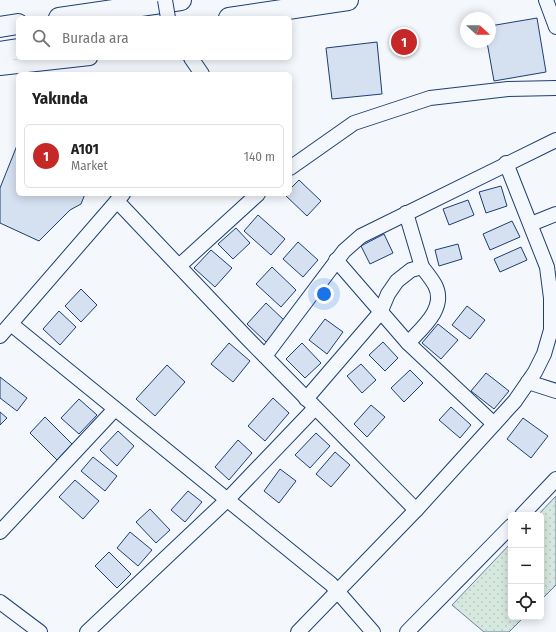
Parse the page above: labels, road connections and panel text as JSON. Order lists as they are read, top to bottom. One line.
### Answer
{"north":"right","page":{"search":"Burada ara","pins":"1","heading":"Yakında","list":[{"mark":"1","name":"A101","note":"Market","value":"140 m"}],"map_buttons":["+","−"]}}
